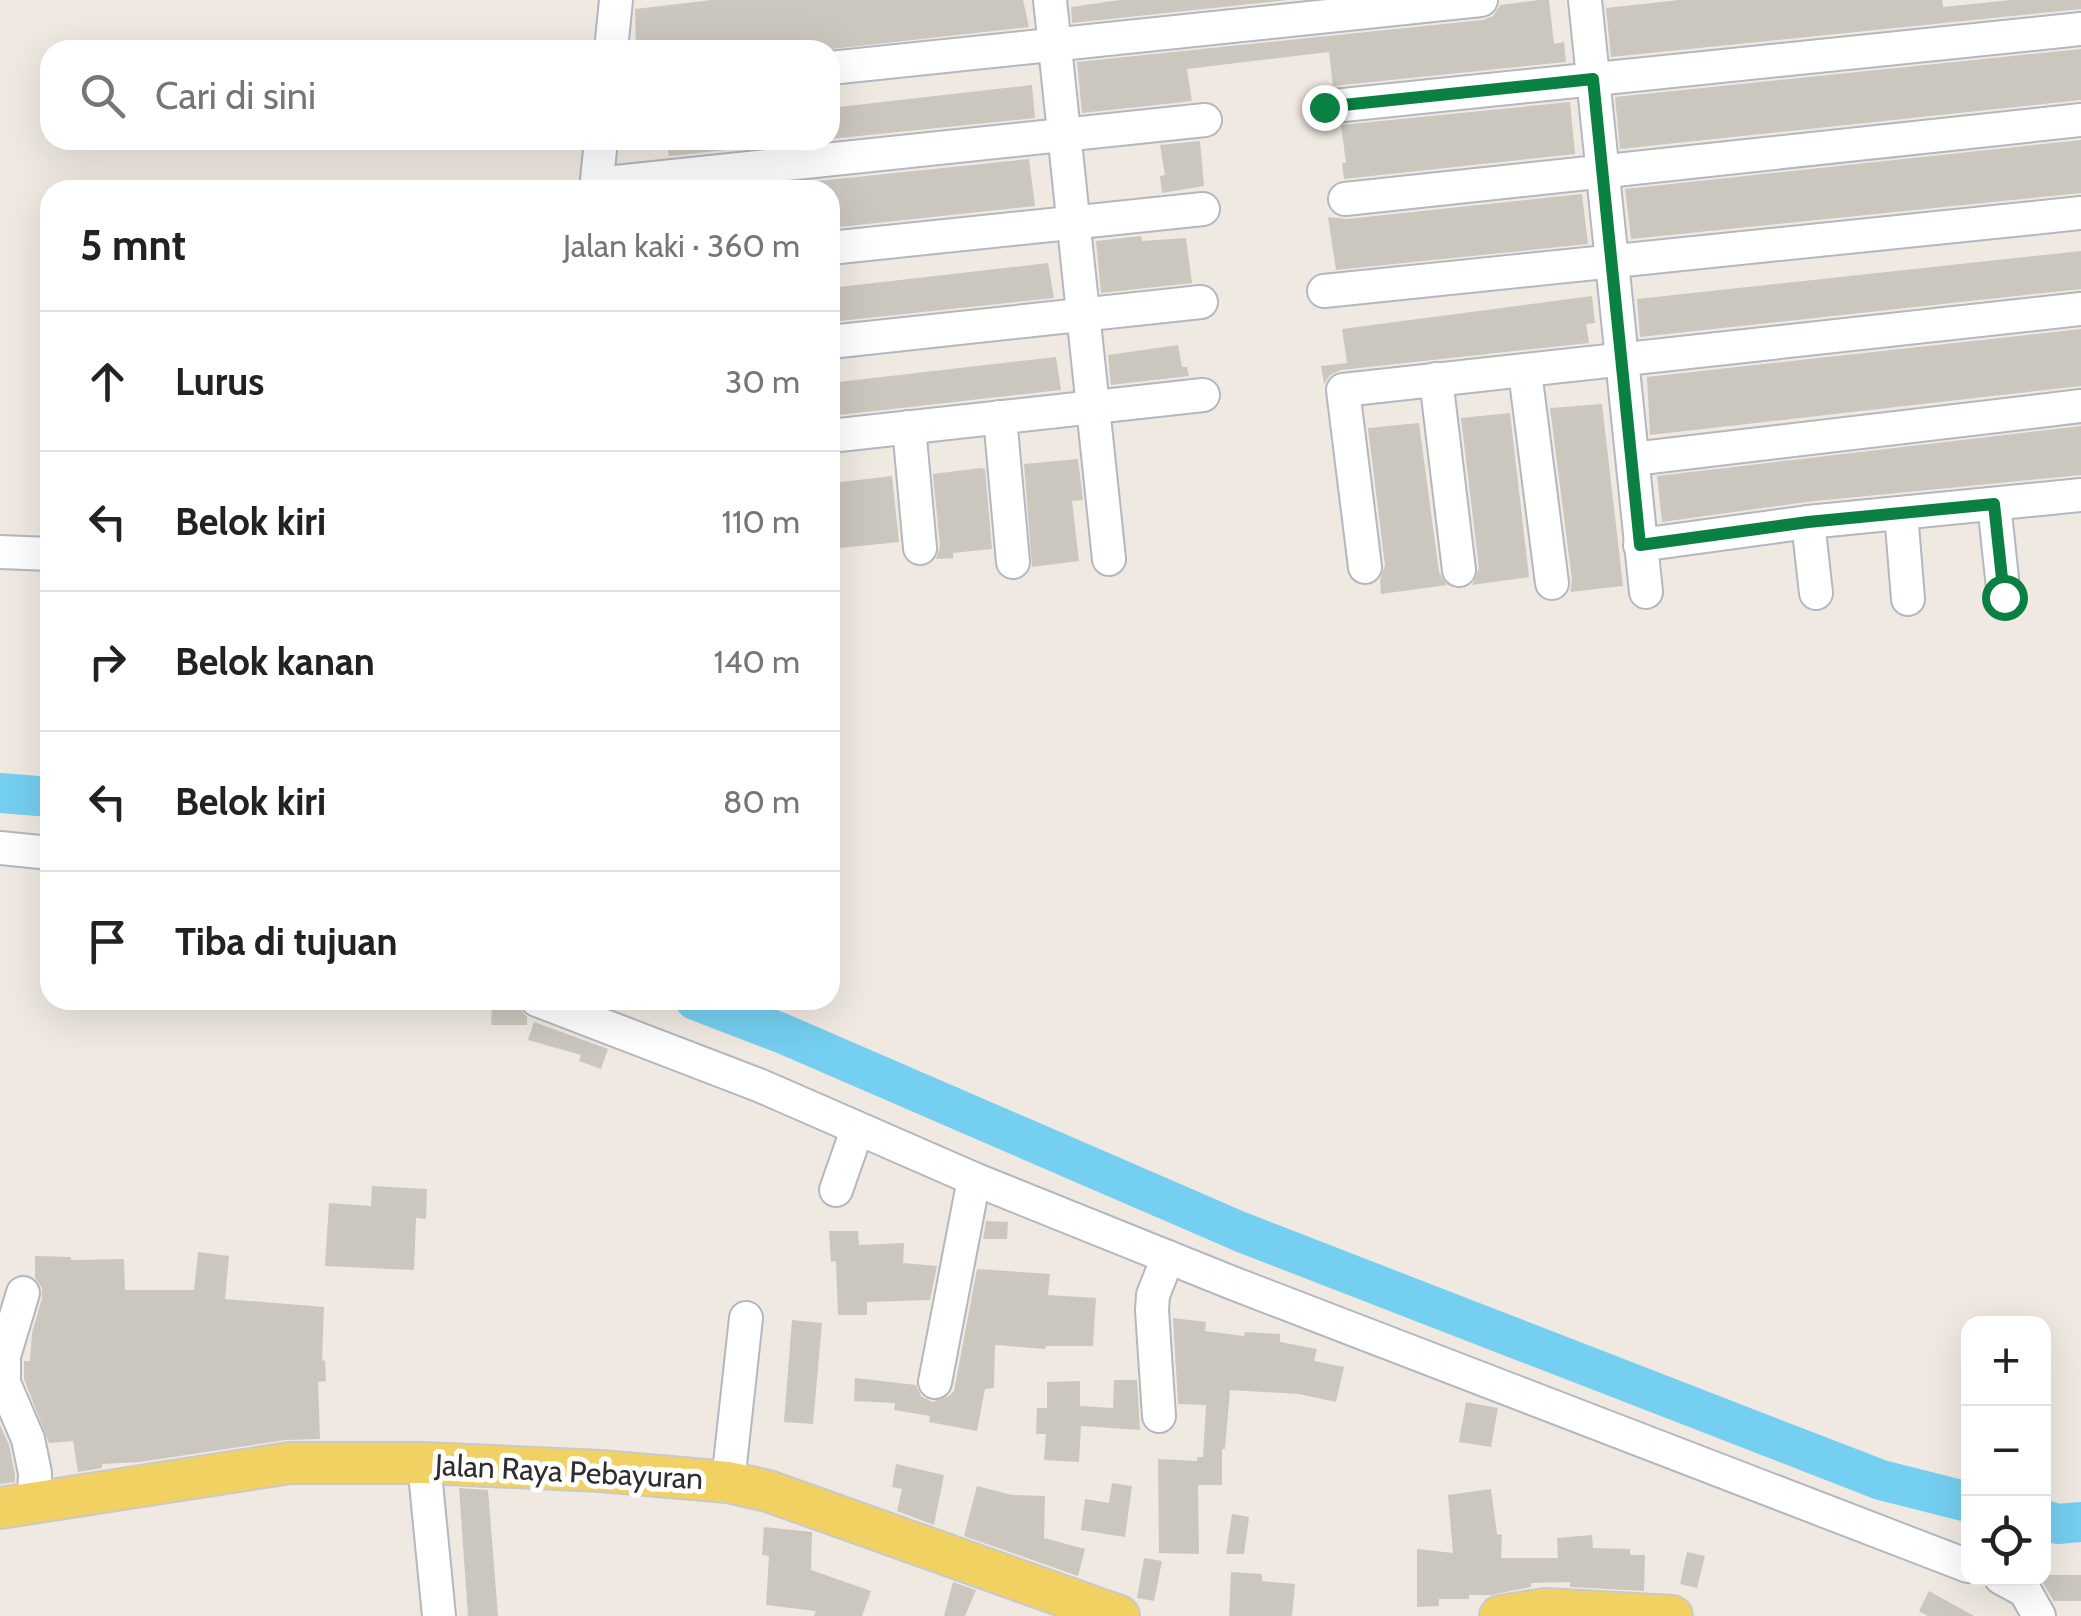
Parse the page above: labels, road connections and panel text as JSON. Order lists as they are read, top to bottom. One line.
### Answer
{"streets":{"main road":["Jalan Raya Pebayuran"]},"page":{"search":"Cari di sini","heading":["5 mnt","Jalan kaki · 360 m"],"list":[["Lurus","30 m"],["Belok kiri","110 m"],["Belok kanan","140 m"],["Belok kiri","80 m"],"Tiba di tujuan"],"map_buttons":["+","−"]}}
